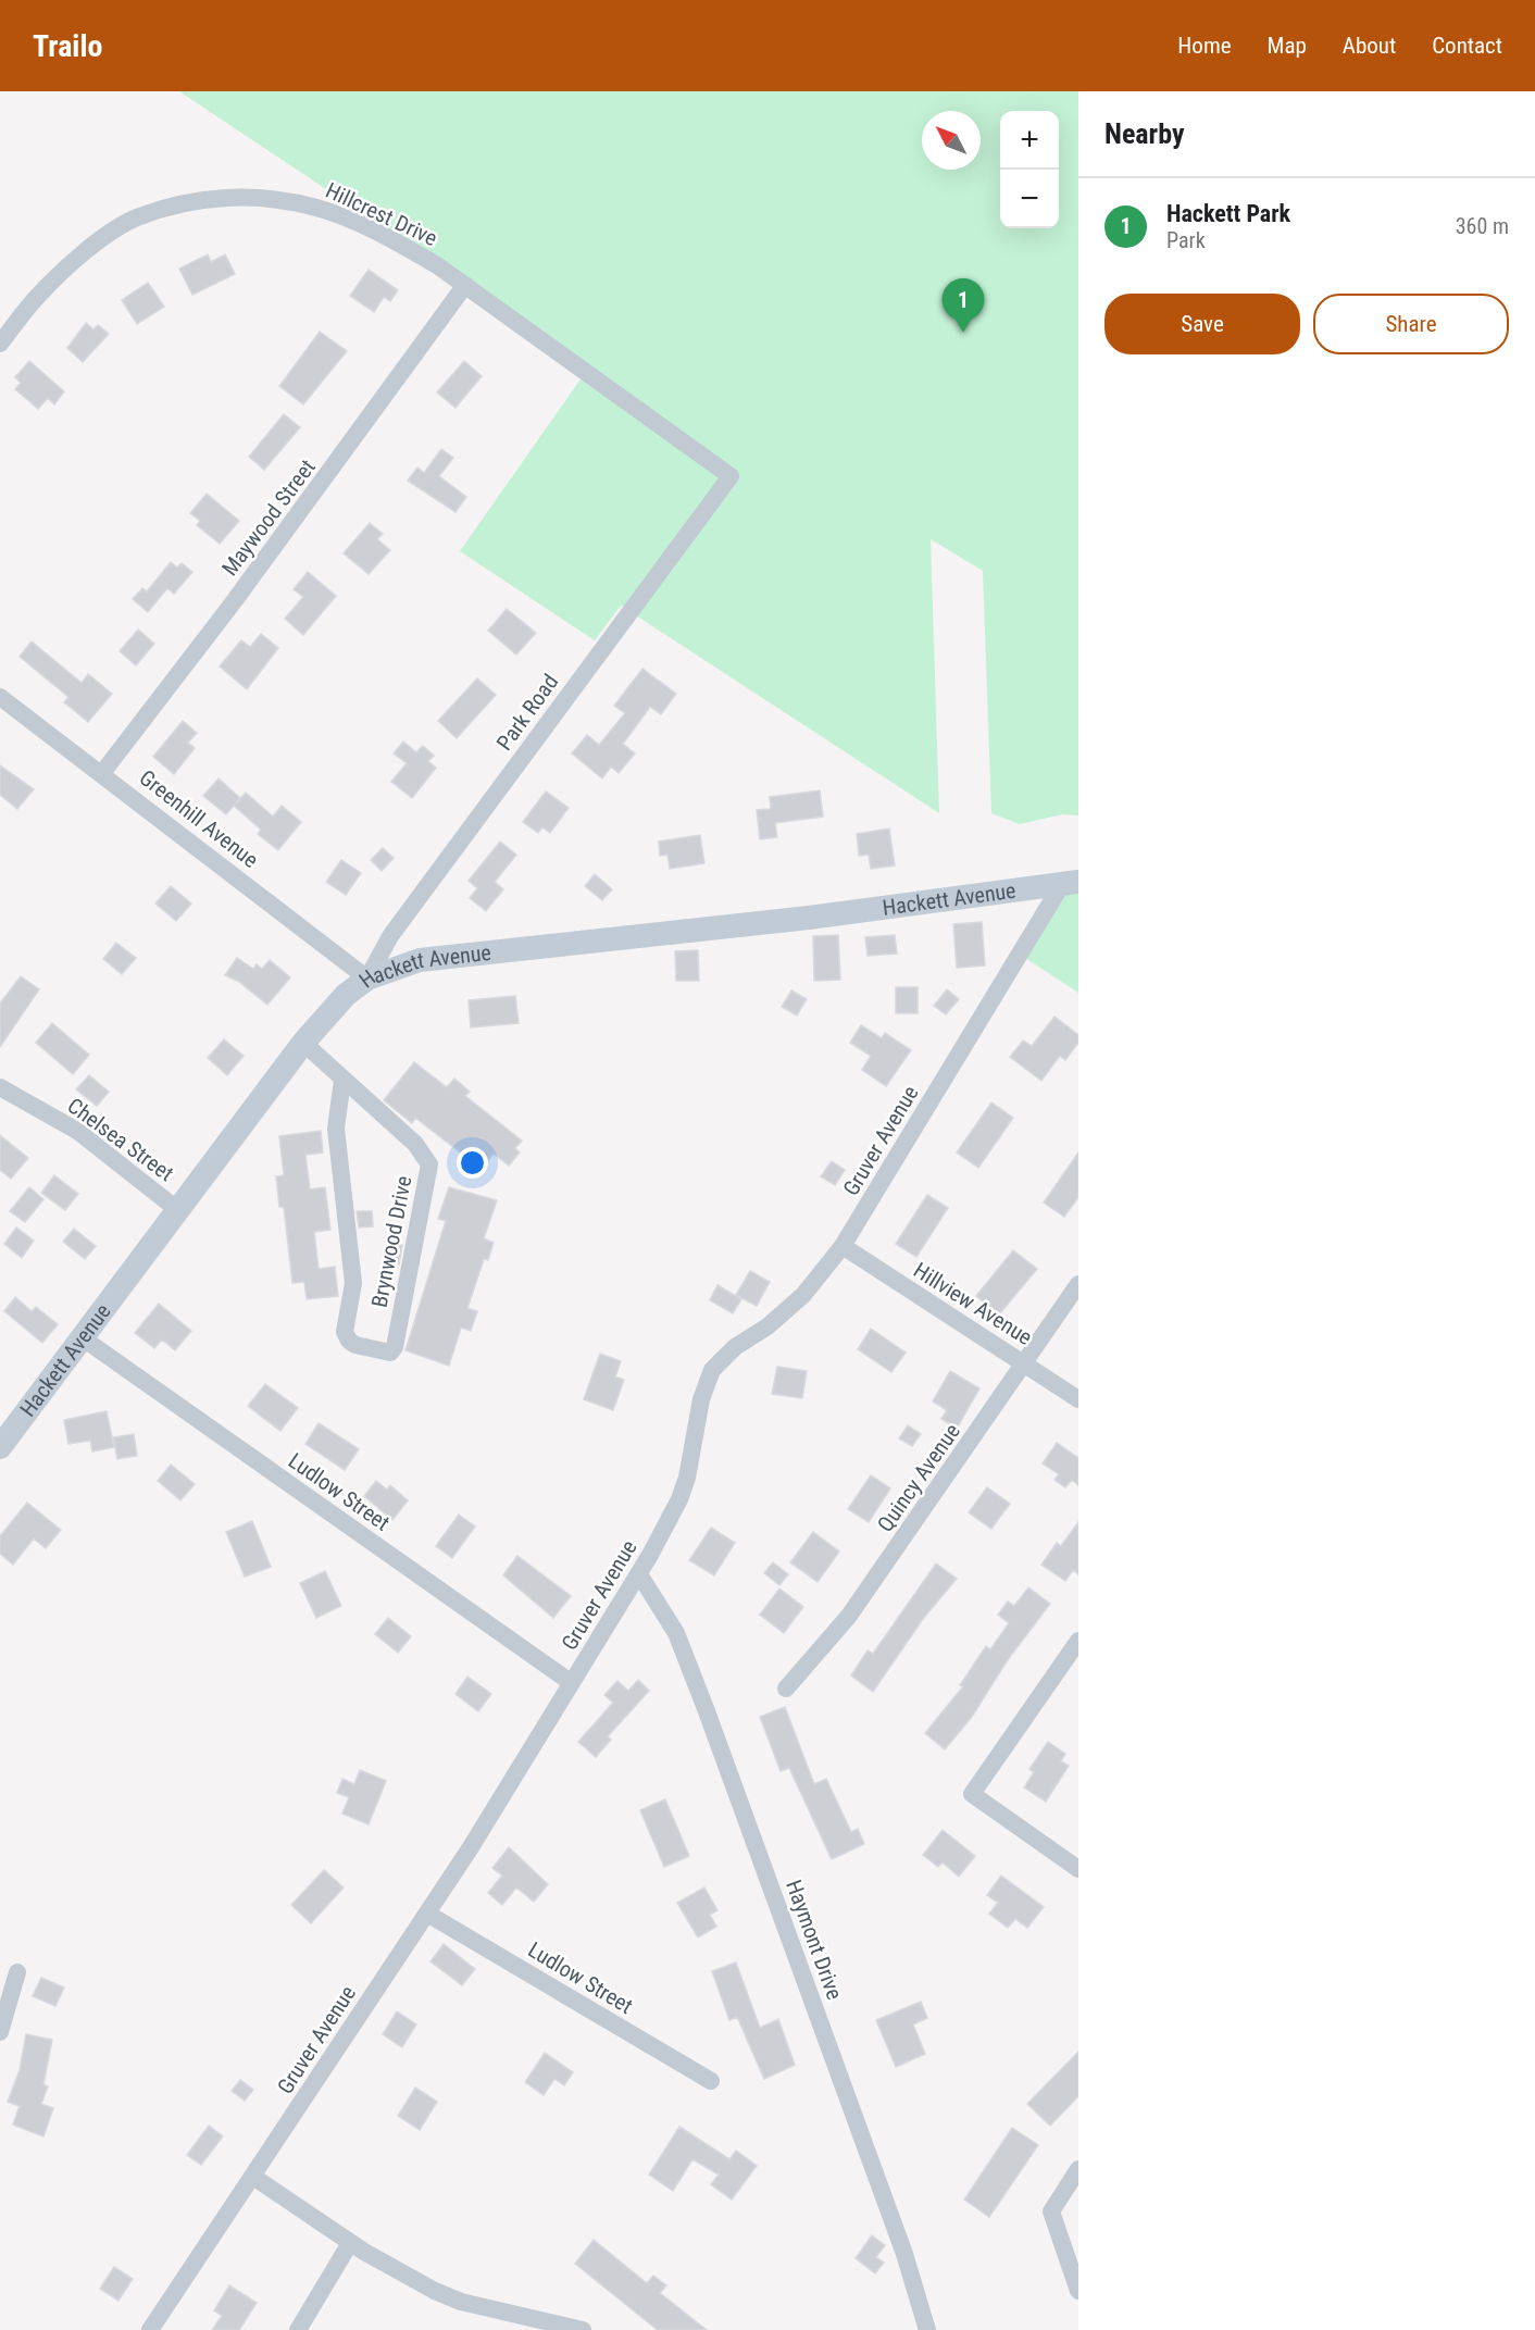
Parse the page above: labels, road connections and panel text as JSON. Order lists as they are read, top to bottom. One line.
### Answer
{"streets":{"main road":["Hackett Avenue"],"street":["Hillcrest Drive","Maywood Street","Park Road","Greenhill Avenue","Chelsea Street","Gruver Avenue","Brynwood Drive","Hillview Avenue","Quincy Avenue","Ludlow Street","Haymont Drive"]},"crossings":[["Hillcrest Drive","Maywood Street"],["Hillcrest Drive","Park Road"],["Maywood Street","Greenhill Avenue"],["Park Road","Greenhill Avenue"],["Park Road","Hackett Avenue"],["Greenhill Avenue","Hackett Avenue"],["Hackett Avenue","Chelsea Street"],["Hackett Avenue","Gruver Avenue"],["Hackett Avenue","Brynwood Drive"],["Hackett Avenue","Ludlow Street"],["Gruver Avenue","Hillview Avenue"],["Gruver Avenue","Ludlow Street"],["Gruver Avenue","Haymont Drive"],["Hillview Avenue","Quincy Avenue"]],"north":"top left","page":{"header":"Trailo","nav":["Home","Map","About","Contact"],"heading":"Nearby","map_buttons":["+","−"],"list":[{"mark":"1","name":"Hackett Park","note":"Park","value":"360 m"}],"buttons":["Save","Share"],"pins":"1"}}
